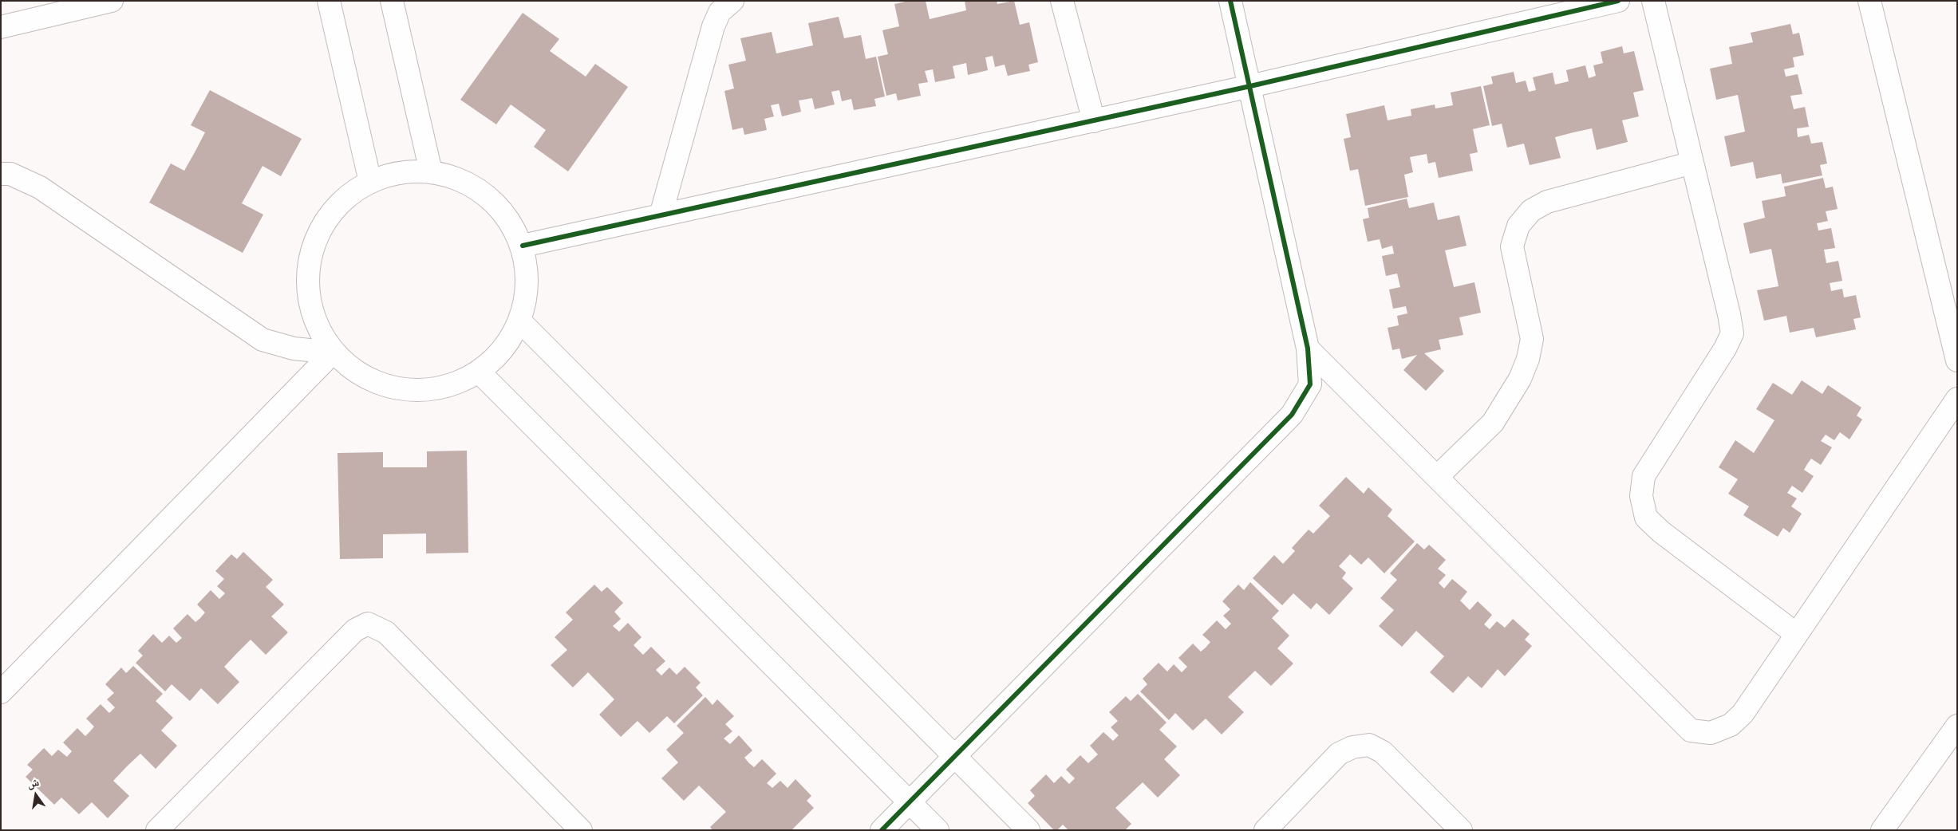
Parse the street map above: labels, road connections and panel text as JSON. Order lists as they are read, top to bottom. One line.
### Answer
{"north":"top"}
